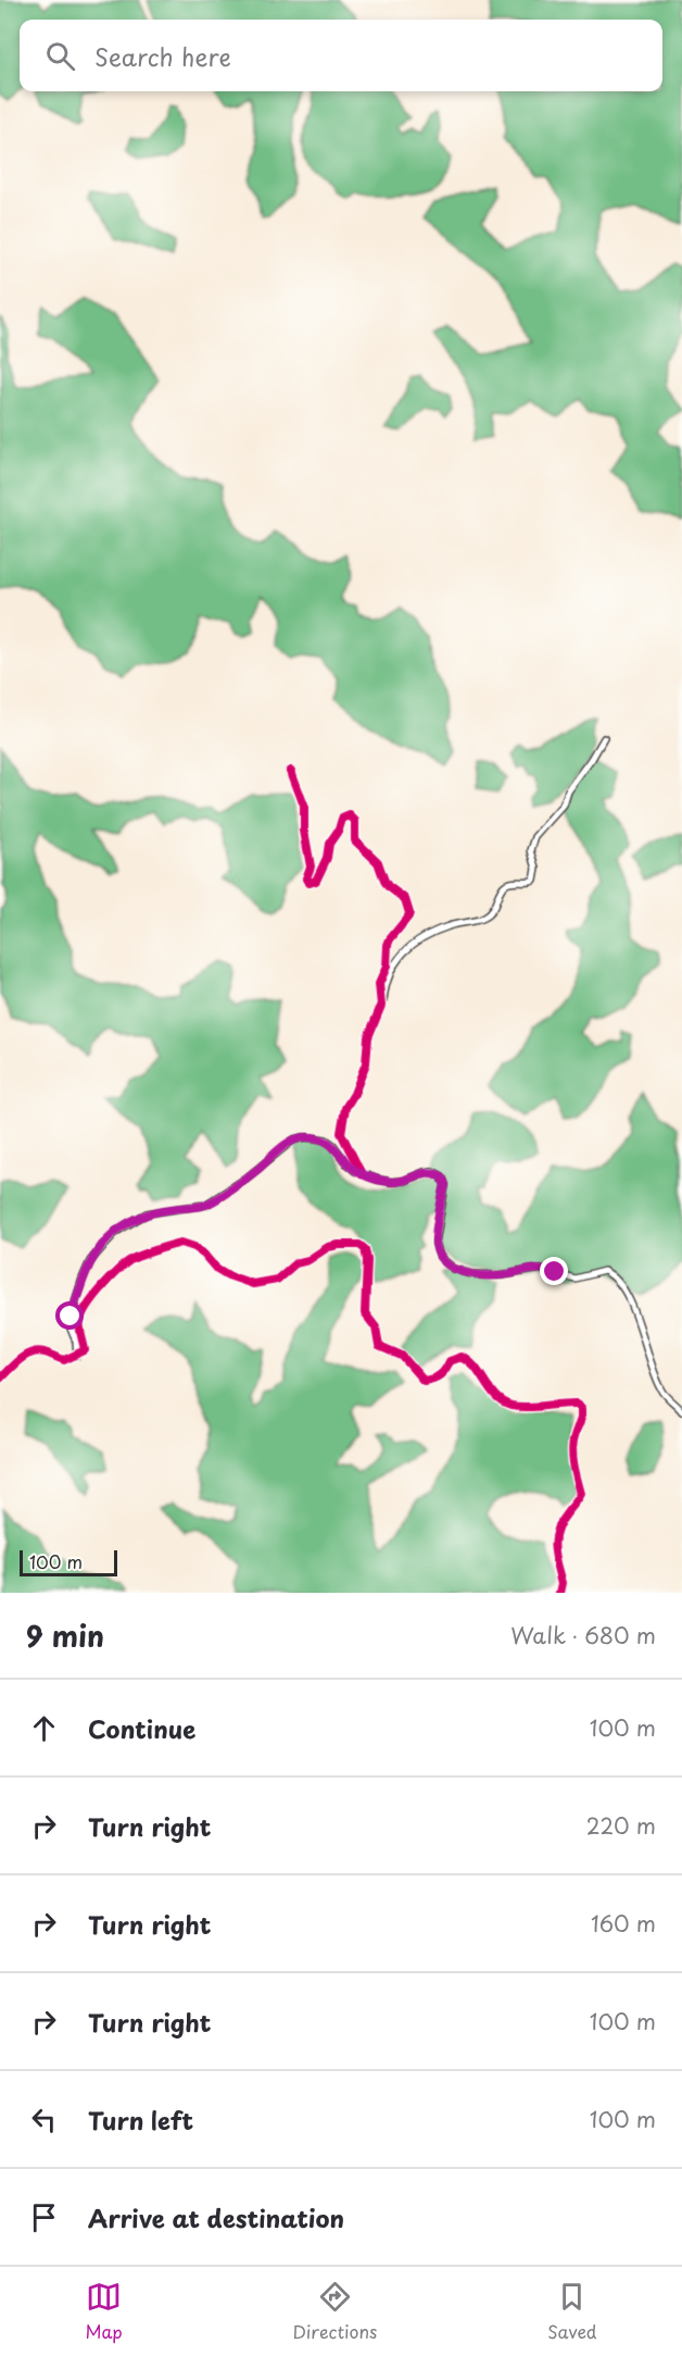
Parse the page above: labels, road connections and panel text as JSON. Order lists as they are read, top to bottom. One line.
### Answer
{"scale_bar":"100 m","page":{"search":"Search here","scale":"100 m","heading":["9 min","Walk · 680 m"],"list":[["Continue","100 m"],["Turn right","220 m"],["Turn right","160 m"],["Turn right","100 m"],["Turn left","100 m"],"Arrive at destination"],"nav":["Map","Directions","Saved"]}}
